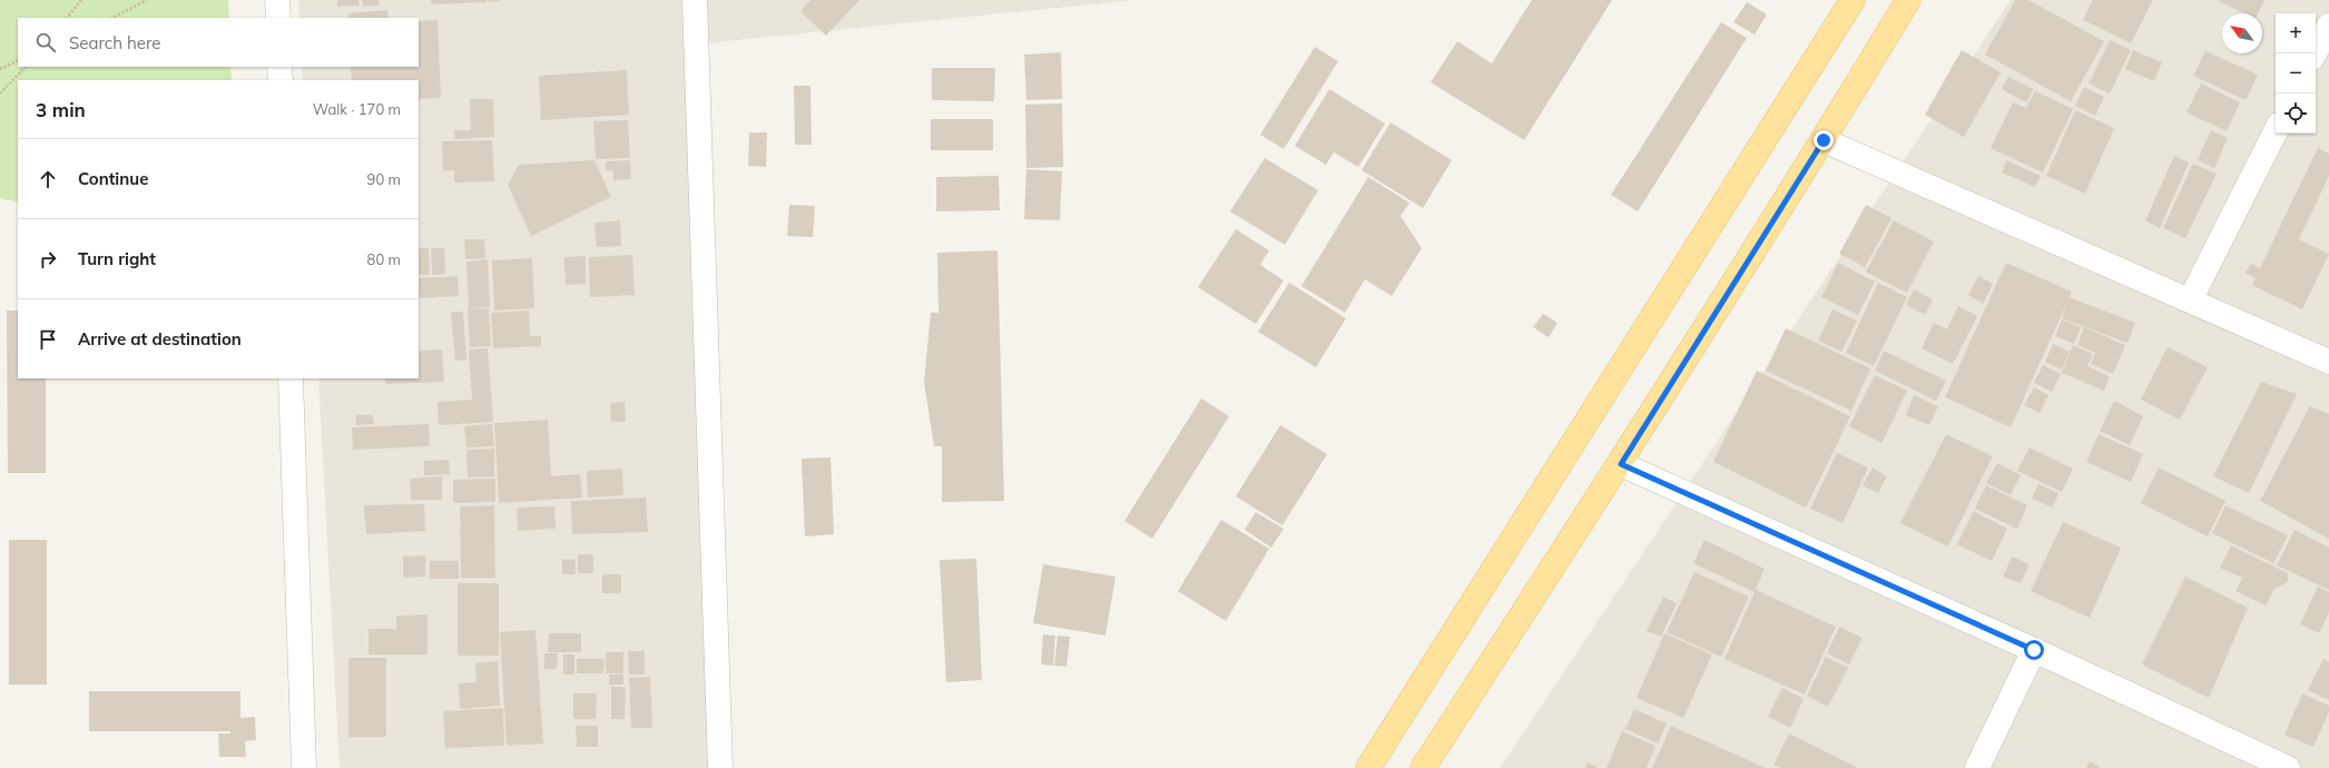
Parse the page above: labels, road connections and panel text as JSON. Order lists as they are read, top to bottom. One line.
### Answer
{"north":"top left","page":{"map_buttons":["+","−"],"search":"Search here","heading":["3 min","Walk · 170 m"],"list":[["Continue","90 m"],["Turn right","80 m"],"Arrive at destination"]}}
